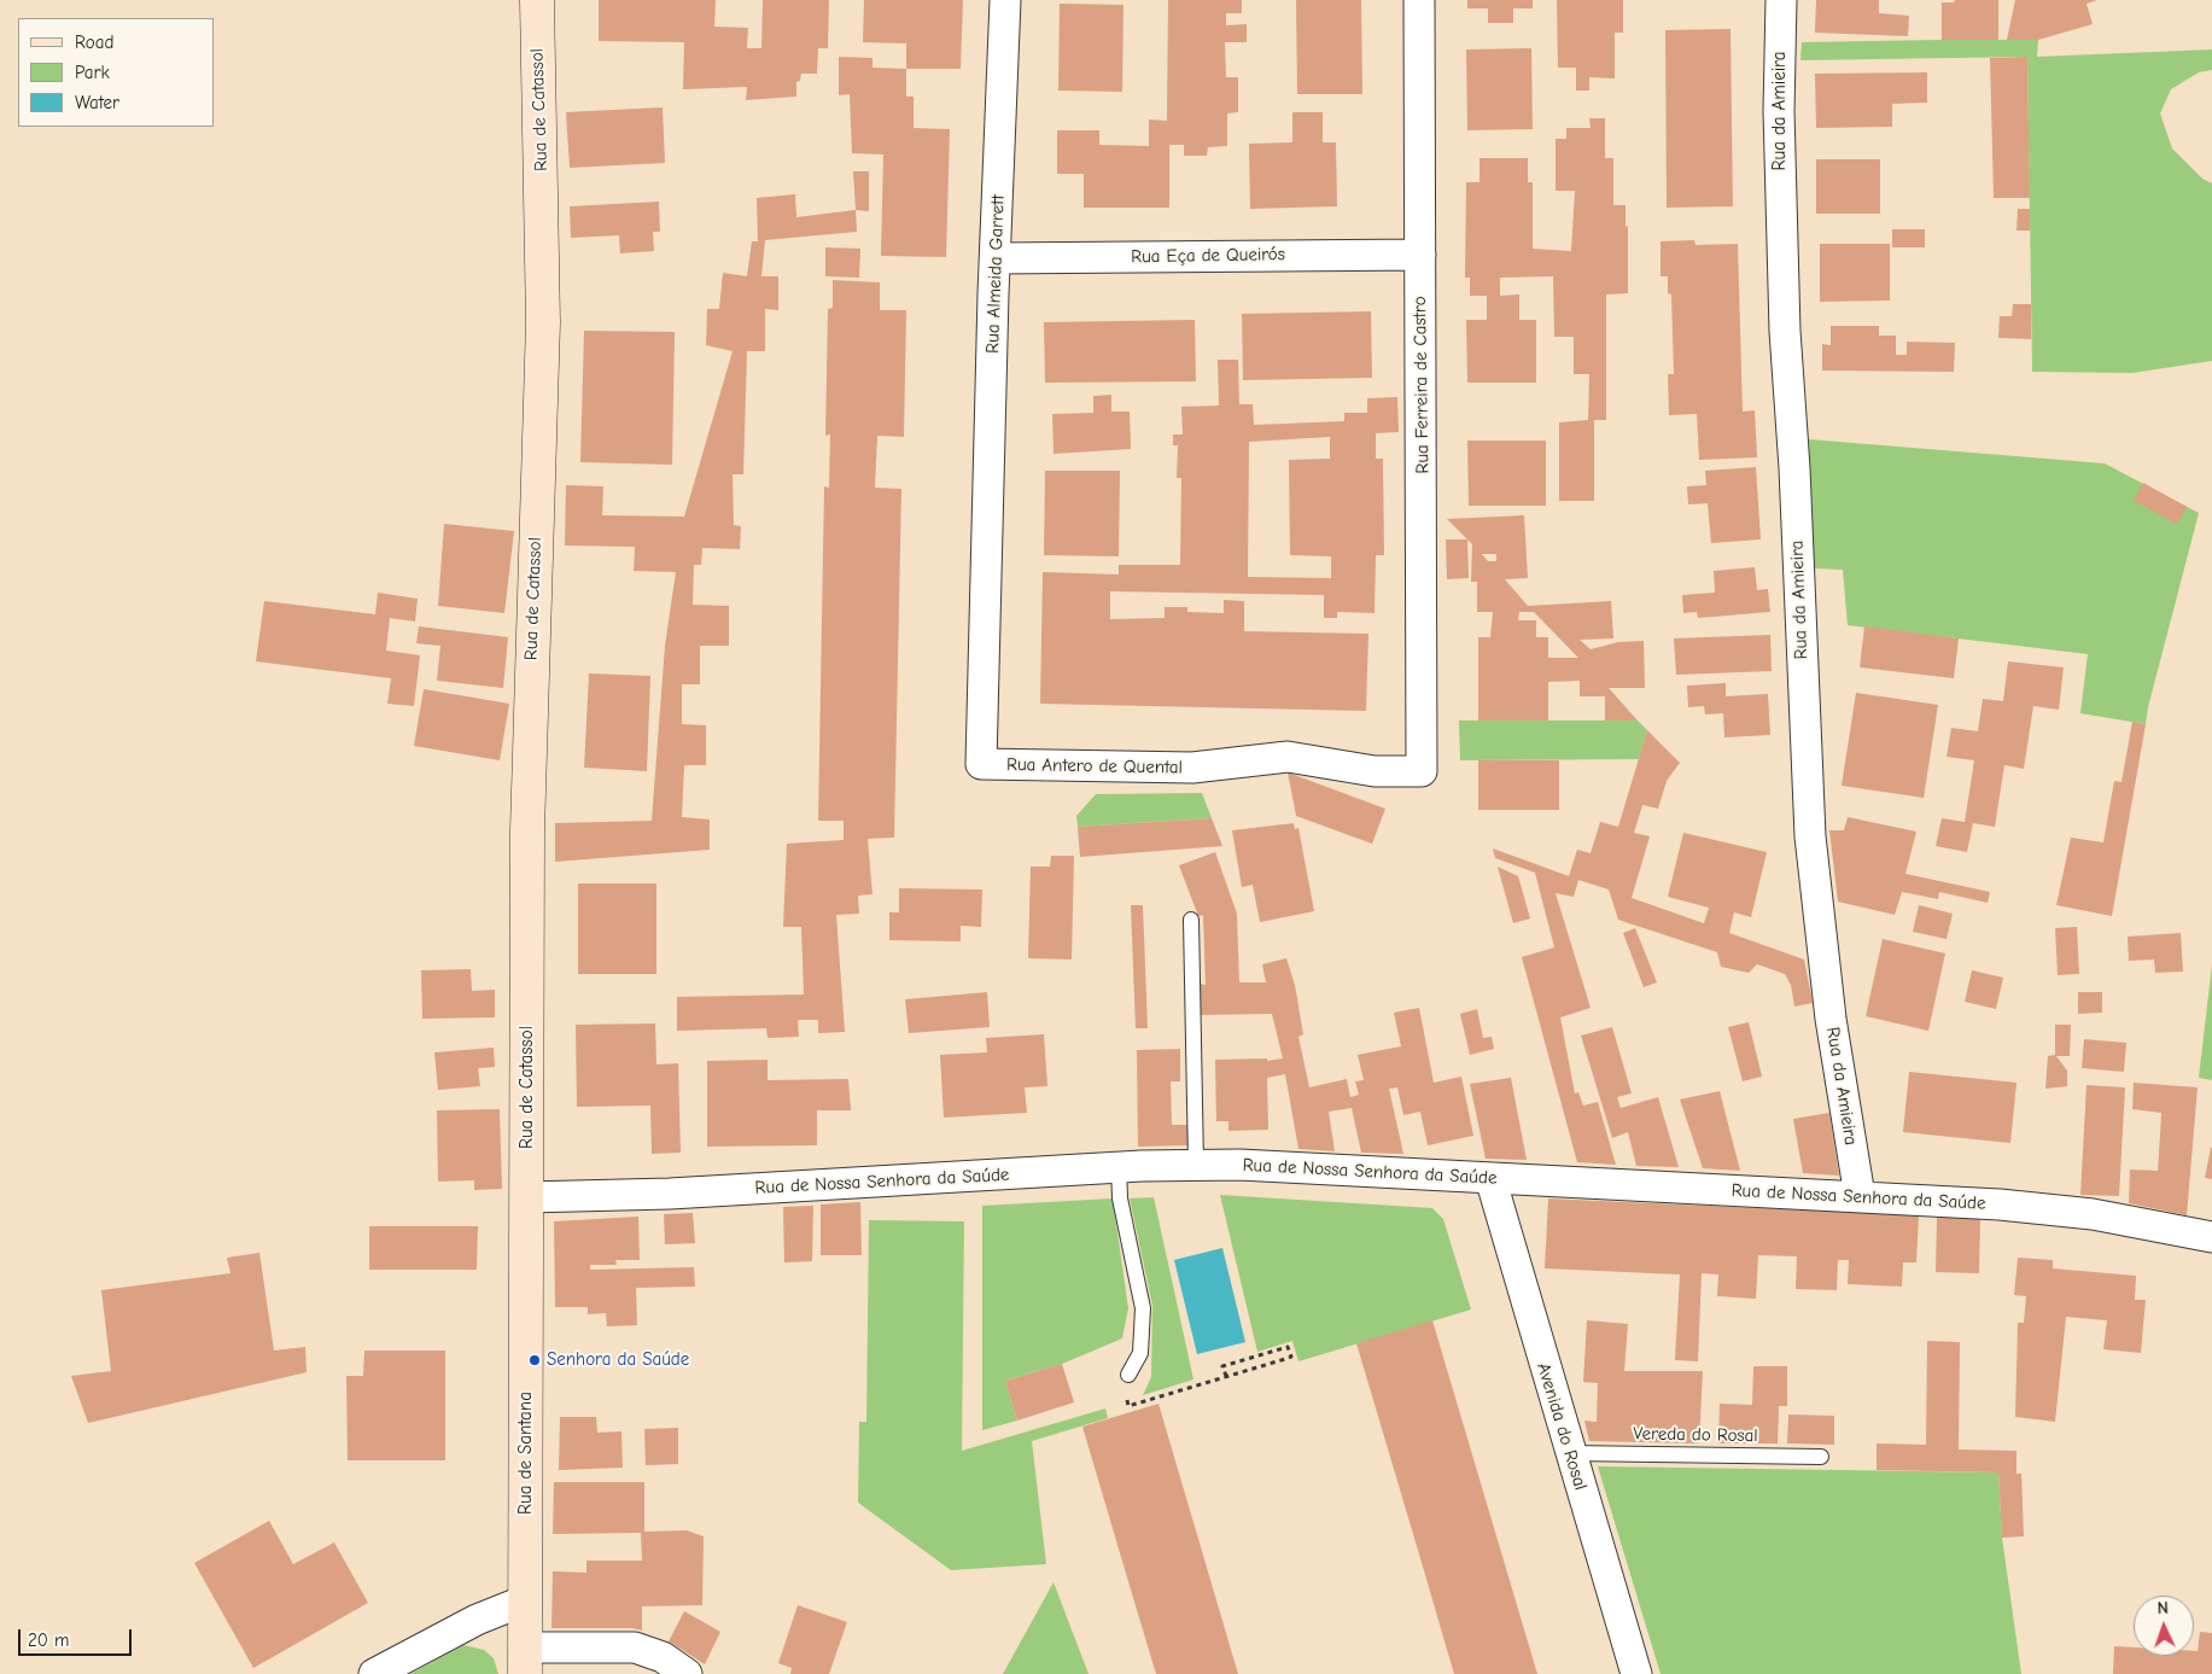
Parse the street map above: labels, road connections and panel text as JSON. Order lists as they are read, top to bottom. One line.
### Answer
{"streets":{"main road":["Rua de Catassol","Rua de Santana"],"street":["Rua da Amieira","Rua Eça de Queirós","Rua Almeida Garrett","Rua Ferreira de Castro","Rua Antero de Quental","Rua de Nossa Senhora da Saúde","Avenida do Rosal"],"lane":["Vereda do Rosal"]},"crossings":[["Rua de Catassol","Rua de Nossa Senhora da Saúde"],["Rua de Catassol","Rua de Santana"],["Rua da Amieira","Rua de Nossa Senhora da Saúde"],["Rua Eça de Queirós","Rua Almeida Garrett"],["Rua Eça de Queirós","Rua Ferreira de Castro"],["Rua Almeida Garrett","Rua Antero de Quental"],["Rua Ferreira de Castro","Rua Antero de Quental"],["Rua de Nossa Senhora da Saúde","Avenida do Rosal"],["Rua de Nossa Senhora da Saúde","Rua de Santana"],["Avenida do Rosal","Vereda do Rosal"]],"places":["Senhora da Saúde"],"legend":["Road","Park","Water"],"scale_bar":"20 m","north":"top"}
